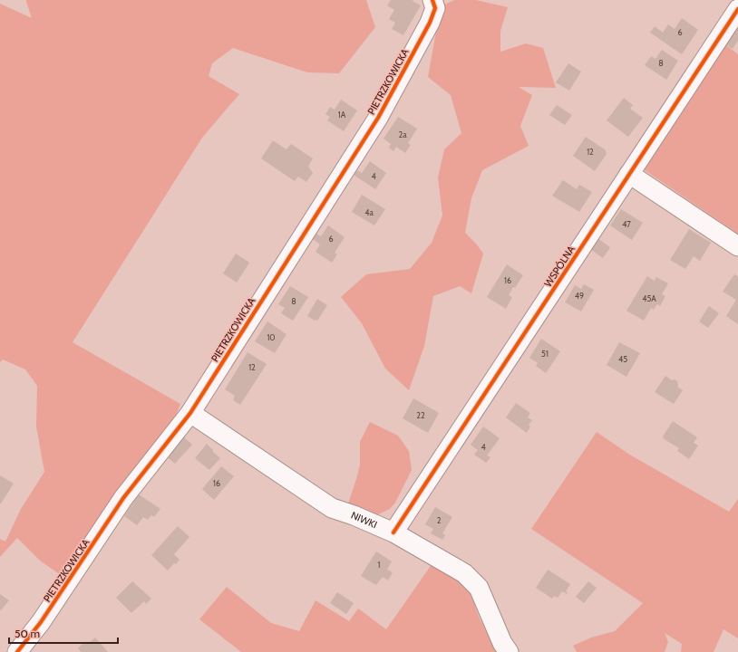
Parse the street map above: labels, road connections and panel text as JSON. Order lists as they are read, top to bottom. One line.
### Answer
{"streets":{"street":["PIETRZKOWICKA","WSPÓLNA","NIWKI"]},"crossings":[["PIETRZKOWICKA","NIWKI"],["WSPÓLNA","NIWKI"]],"house_numbers":["6","8","1A","2a","12","4","4a","47","6","16","49","45A","8","10","51","45","12","22","4","16","2","1"],"scale_bar":"50 m"}
